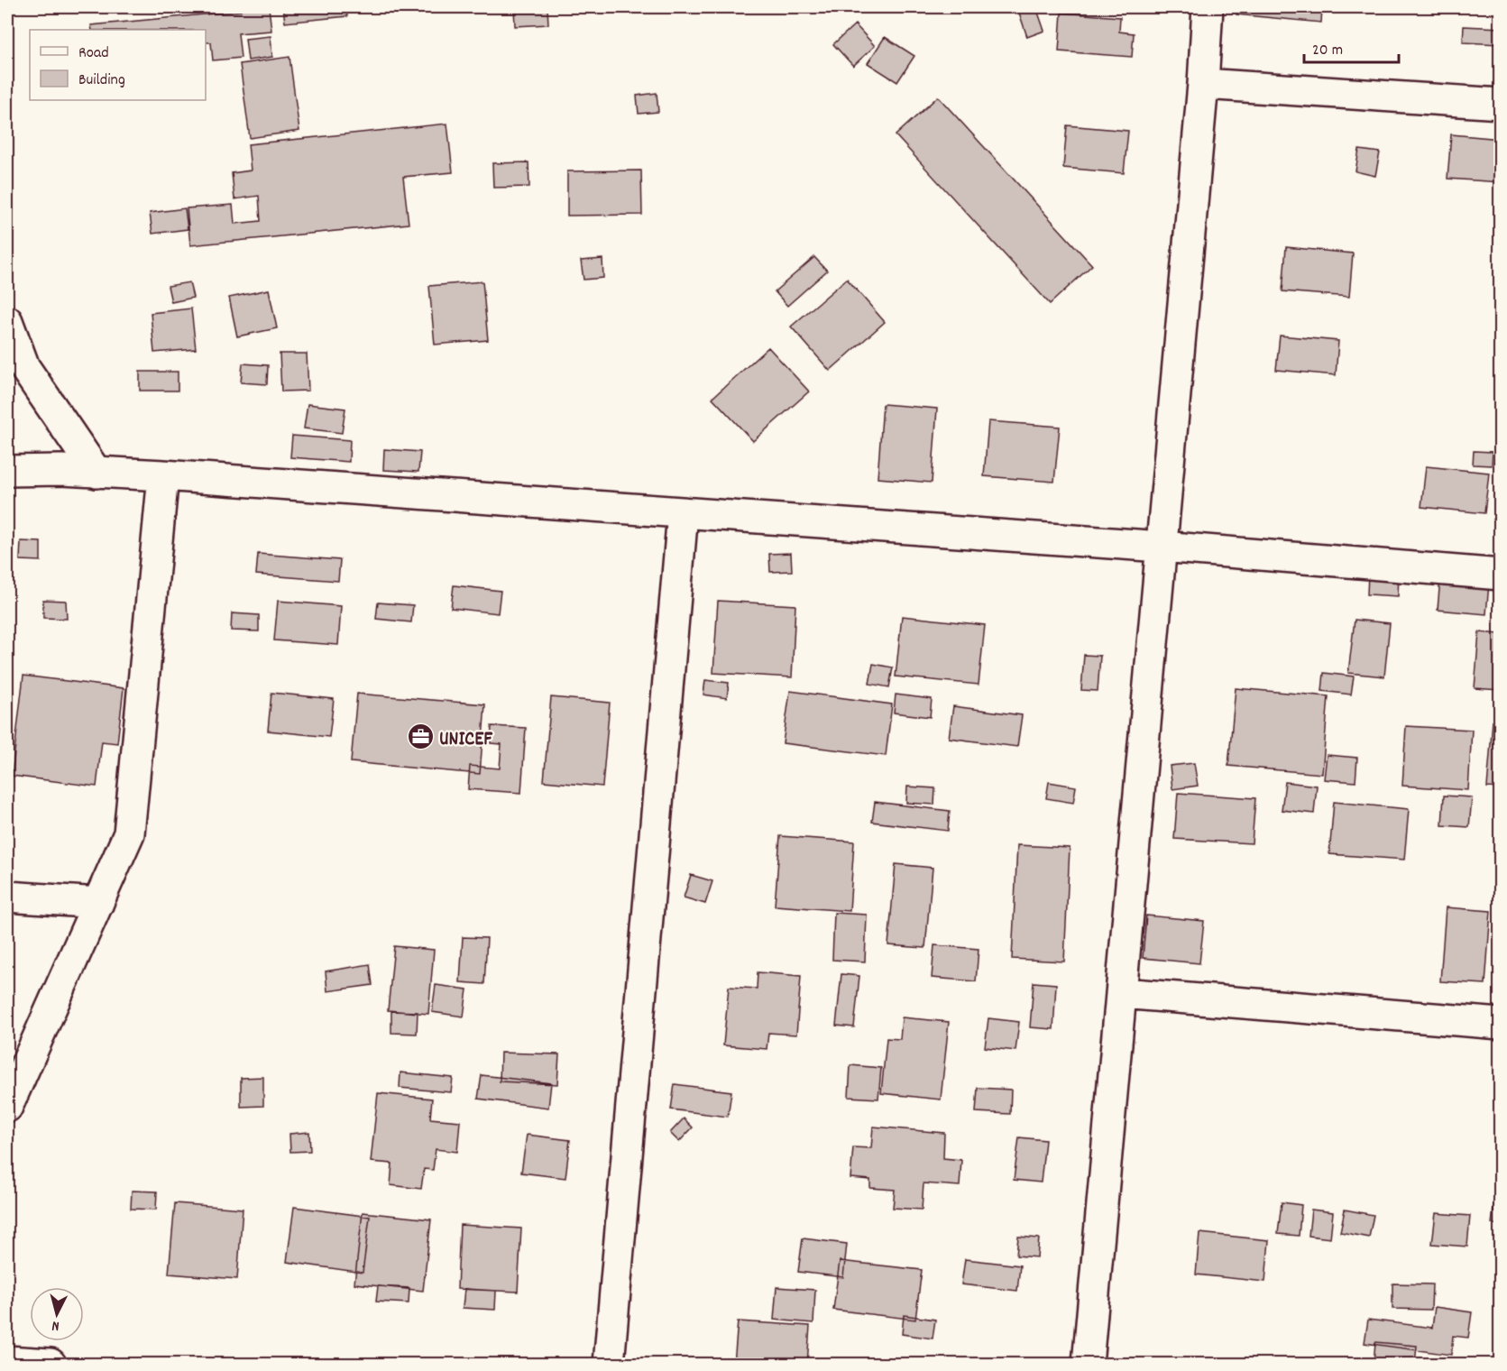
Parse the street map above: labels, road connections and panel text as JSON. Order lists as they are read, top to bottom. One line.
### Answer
{"places":{"office":["UNICEF"]},"legend":["Road","Building"],"scale_bar":"20 m","north":"bottom"}
